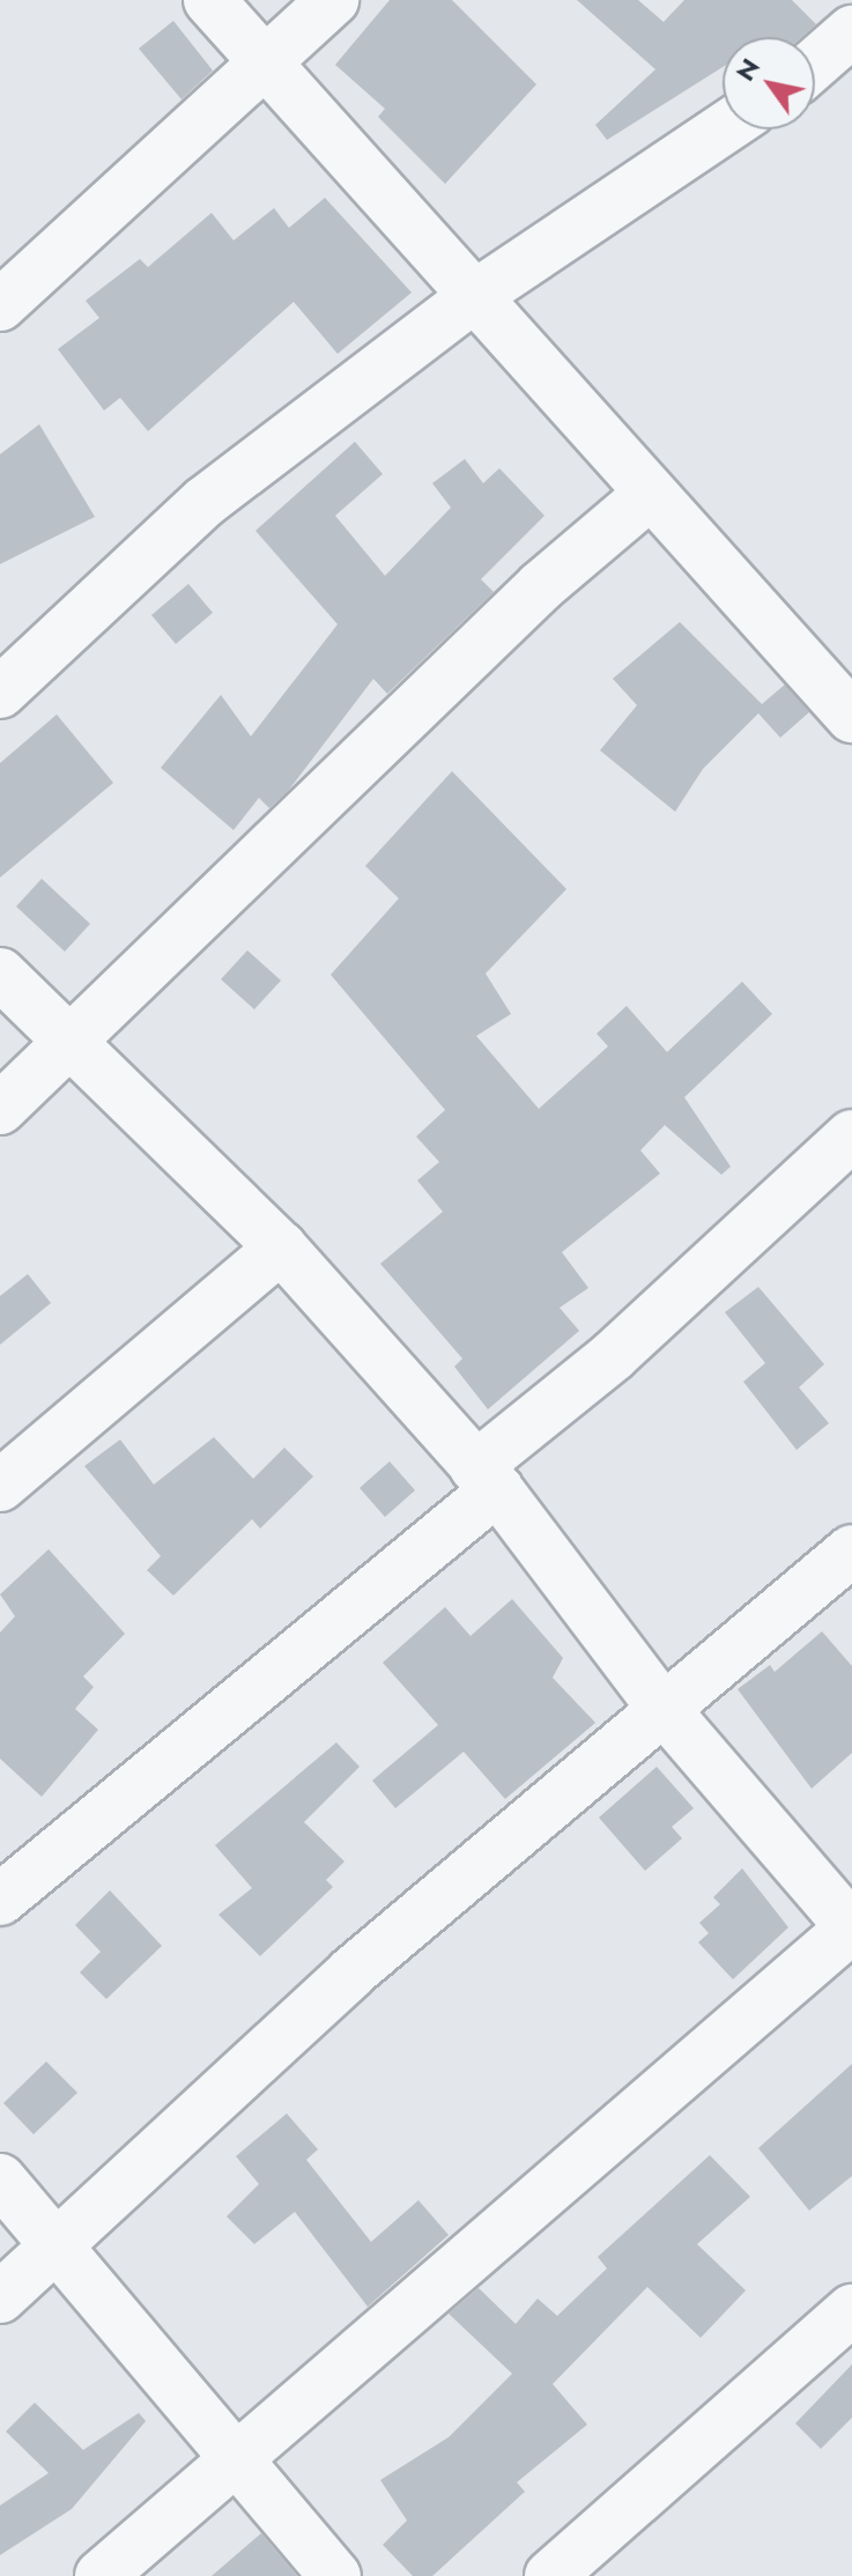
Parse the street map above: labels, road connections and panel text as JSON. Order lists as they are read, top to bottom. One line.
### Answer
{"north":"top left"}
